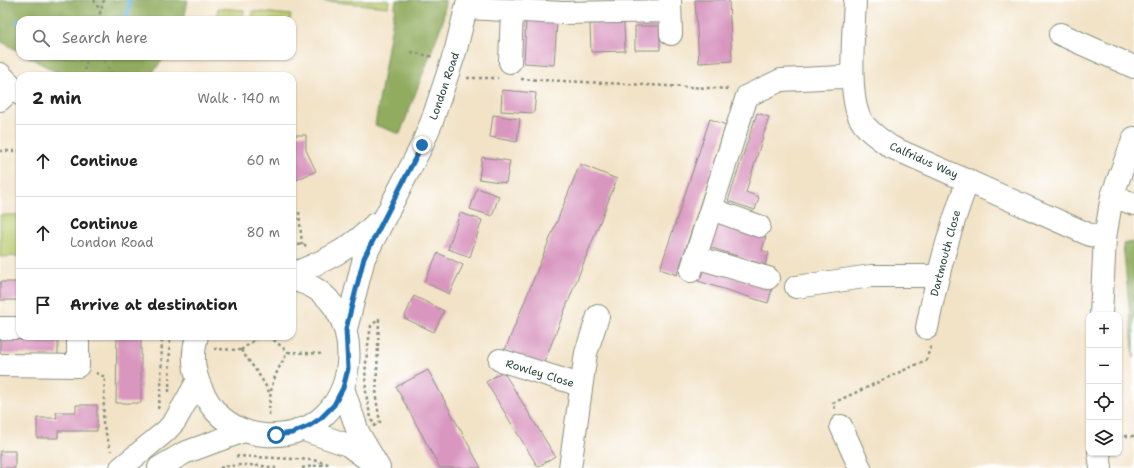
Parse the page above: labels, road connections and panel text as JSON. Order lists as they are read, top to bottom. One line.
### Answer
{"streets":{"street":["London Road","Calfridus Way","Dartmouth Close","Rowley Close"]},"crossings":[["Calfridus Way","Dartmouth Close"]],"page":{"search":"Search here","heading":["2 min","Walk · 140 m"],"list":[["Continue","60 m"],["Continue","London Road","80 m"],"Arrive at destination"],"map_buttons":["+","−"]}}
